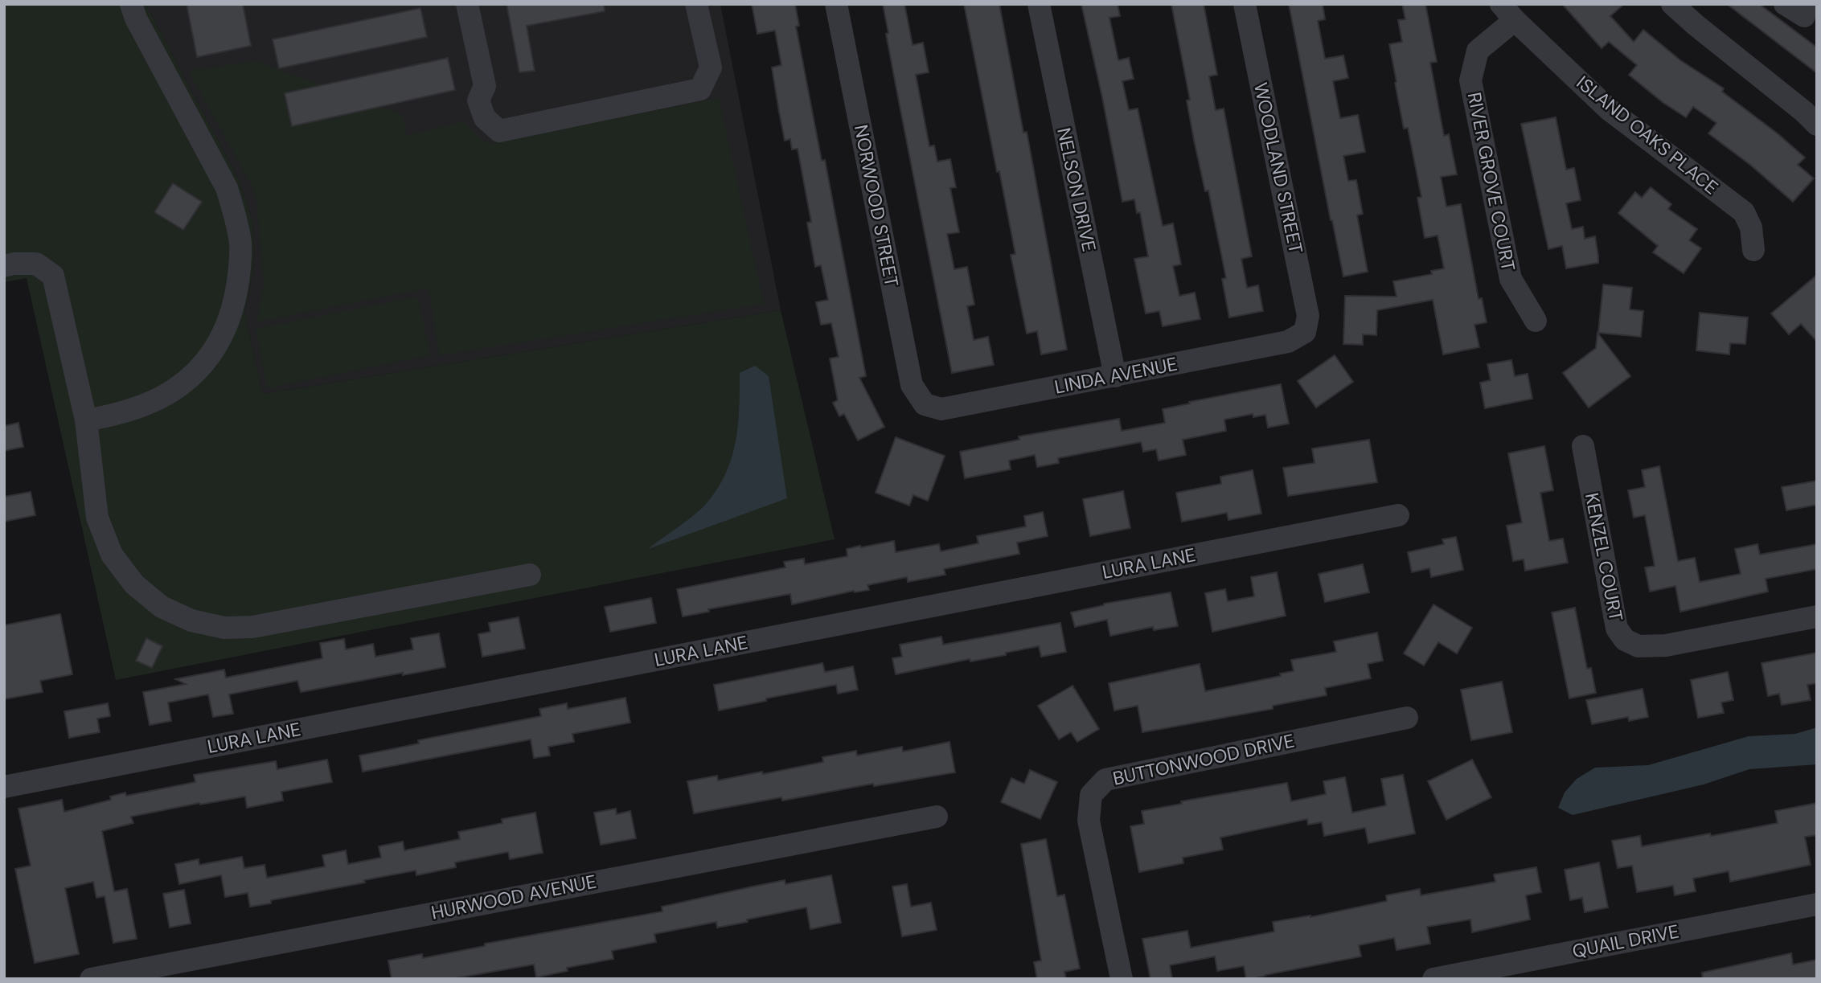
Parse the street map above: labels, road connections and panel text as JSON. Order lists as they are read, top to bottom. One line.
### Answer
{"streets":{"street":["ISLAND OAKS PLACE","WOODLAND STREET","RIVER GROVE COURT","NELSON DRIVE","NORWOOD STREET","LINDA AVENUE","KENZEL COURT","LURA LANE","BUTTONWOOD DRIVE","HURWOOD AVENUE","QUAIL DRIVE"]},"crossings":[["ISLAND OAKS PLACE","RIVER GROVE COURT"],["WOODLAND STREET","LINDA AVENUE"],["NELSON DRIVE","LINDA AVENUE"],["NORWOOD STREET","LINDA AVENUE"]]}
